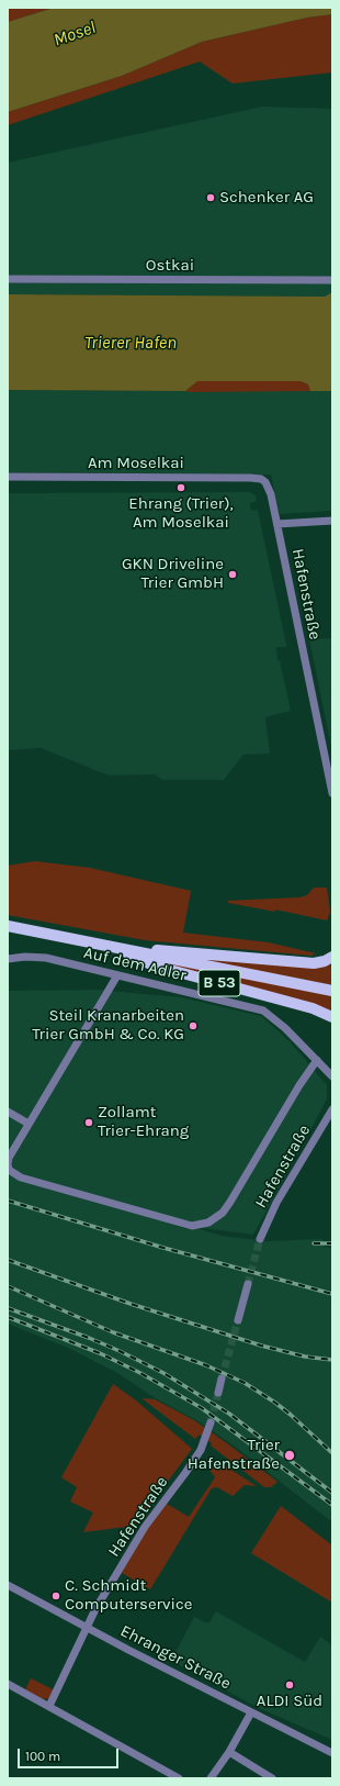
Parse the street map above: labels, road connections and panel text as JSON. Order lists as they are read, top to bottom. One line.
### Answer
{"streets":{"main road":["B 53"],"street":["Ostkai","Am Moselkai","Hafenstraße","Auf dem Adler","Ehranger Straße"]},"crossings":[["Am Moselkai","Hafenstraße"],["Hafenstraße","Ehranger Straße"]],"water":["Mosel","Trierer Hafen"],"places":["Schenker AG","Ehrang (Trier), Am Moselkai","GKN Driveline Trier GmbH","Steil Kranarbeiten Trier GmbH & Co. KG","Zollamt Trier-Ehrang","Trier Hafenstraße","C. Schmidt Computerservice","ALDI Süd"],"scale_bar":"100 m"}
